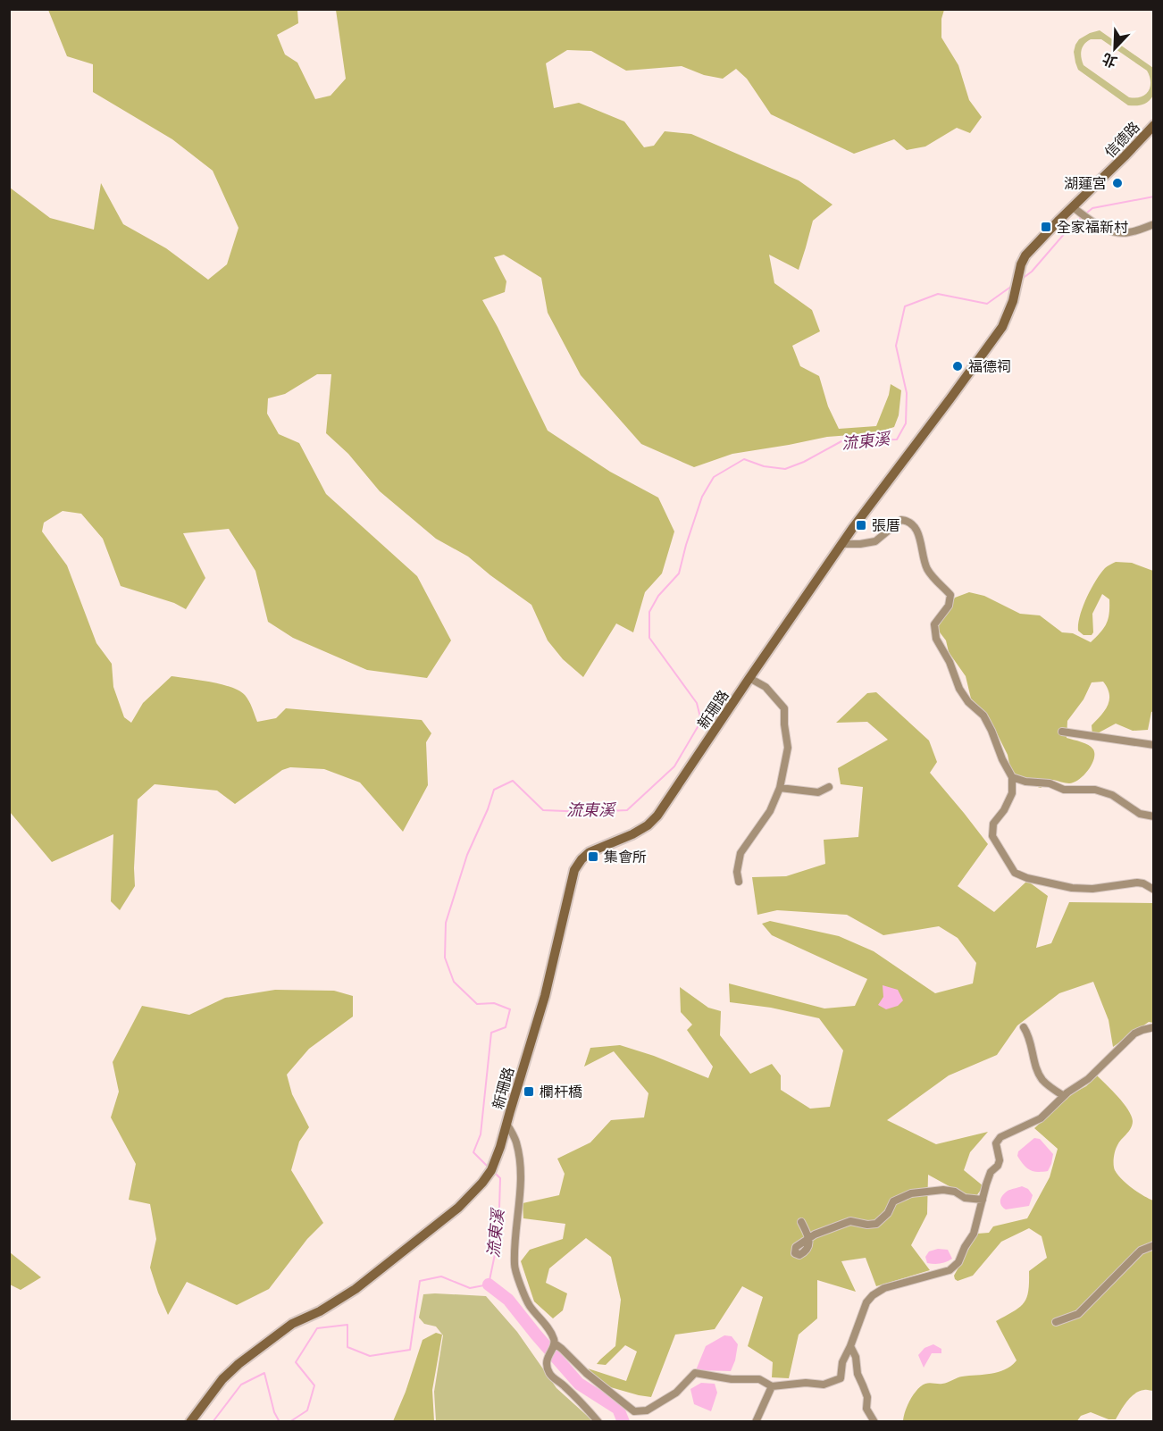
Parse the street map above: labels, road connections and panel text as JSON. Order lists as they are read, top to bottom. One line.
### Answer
{"streets":{"street":["信德路","新珊路"]},"crossings":[["信德路","新珊路"]],"water":["流東溪"],"places":{"other":["湖蓮宮","福德祠"],"transit":["全家福新村","張厝","集會所","欄杆橋"]},"north":"bottom left"}
